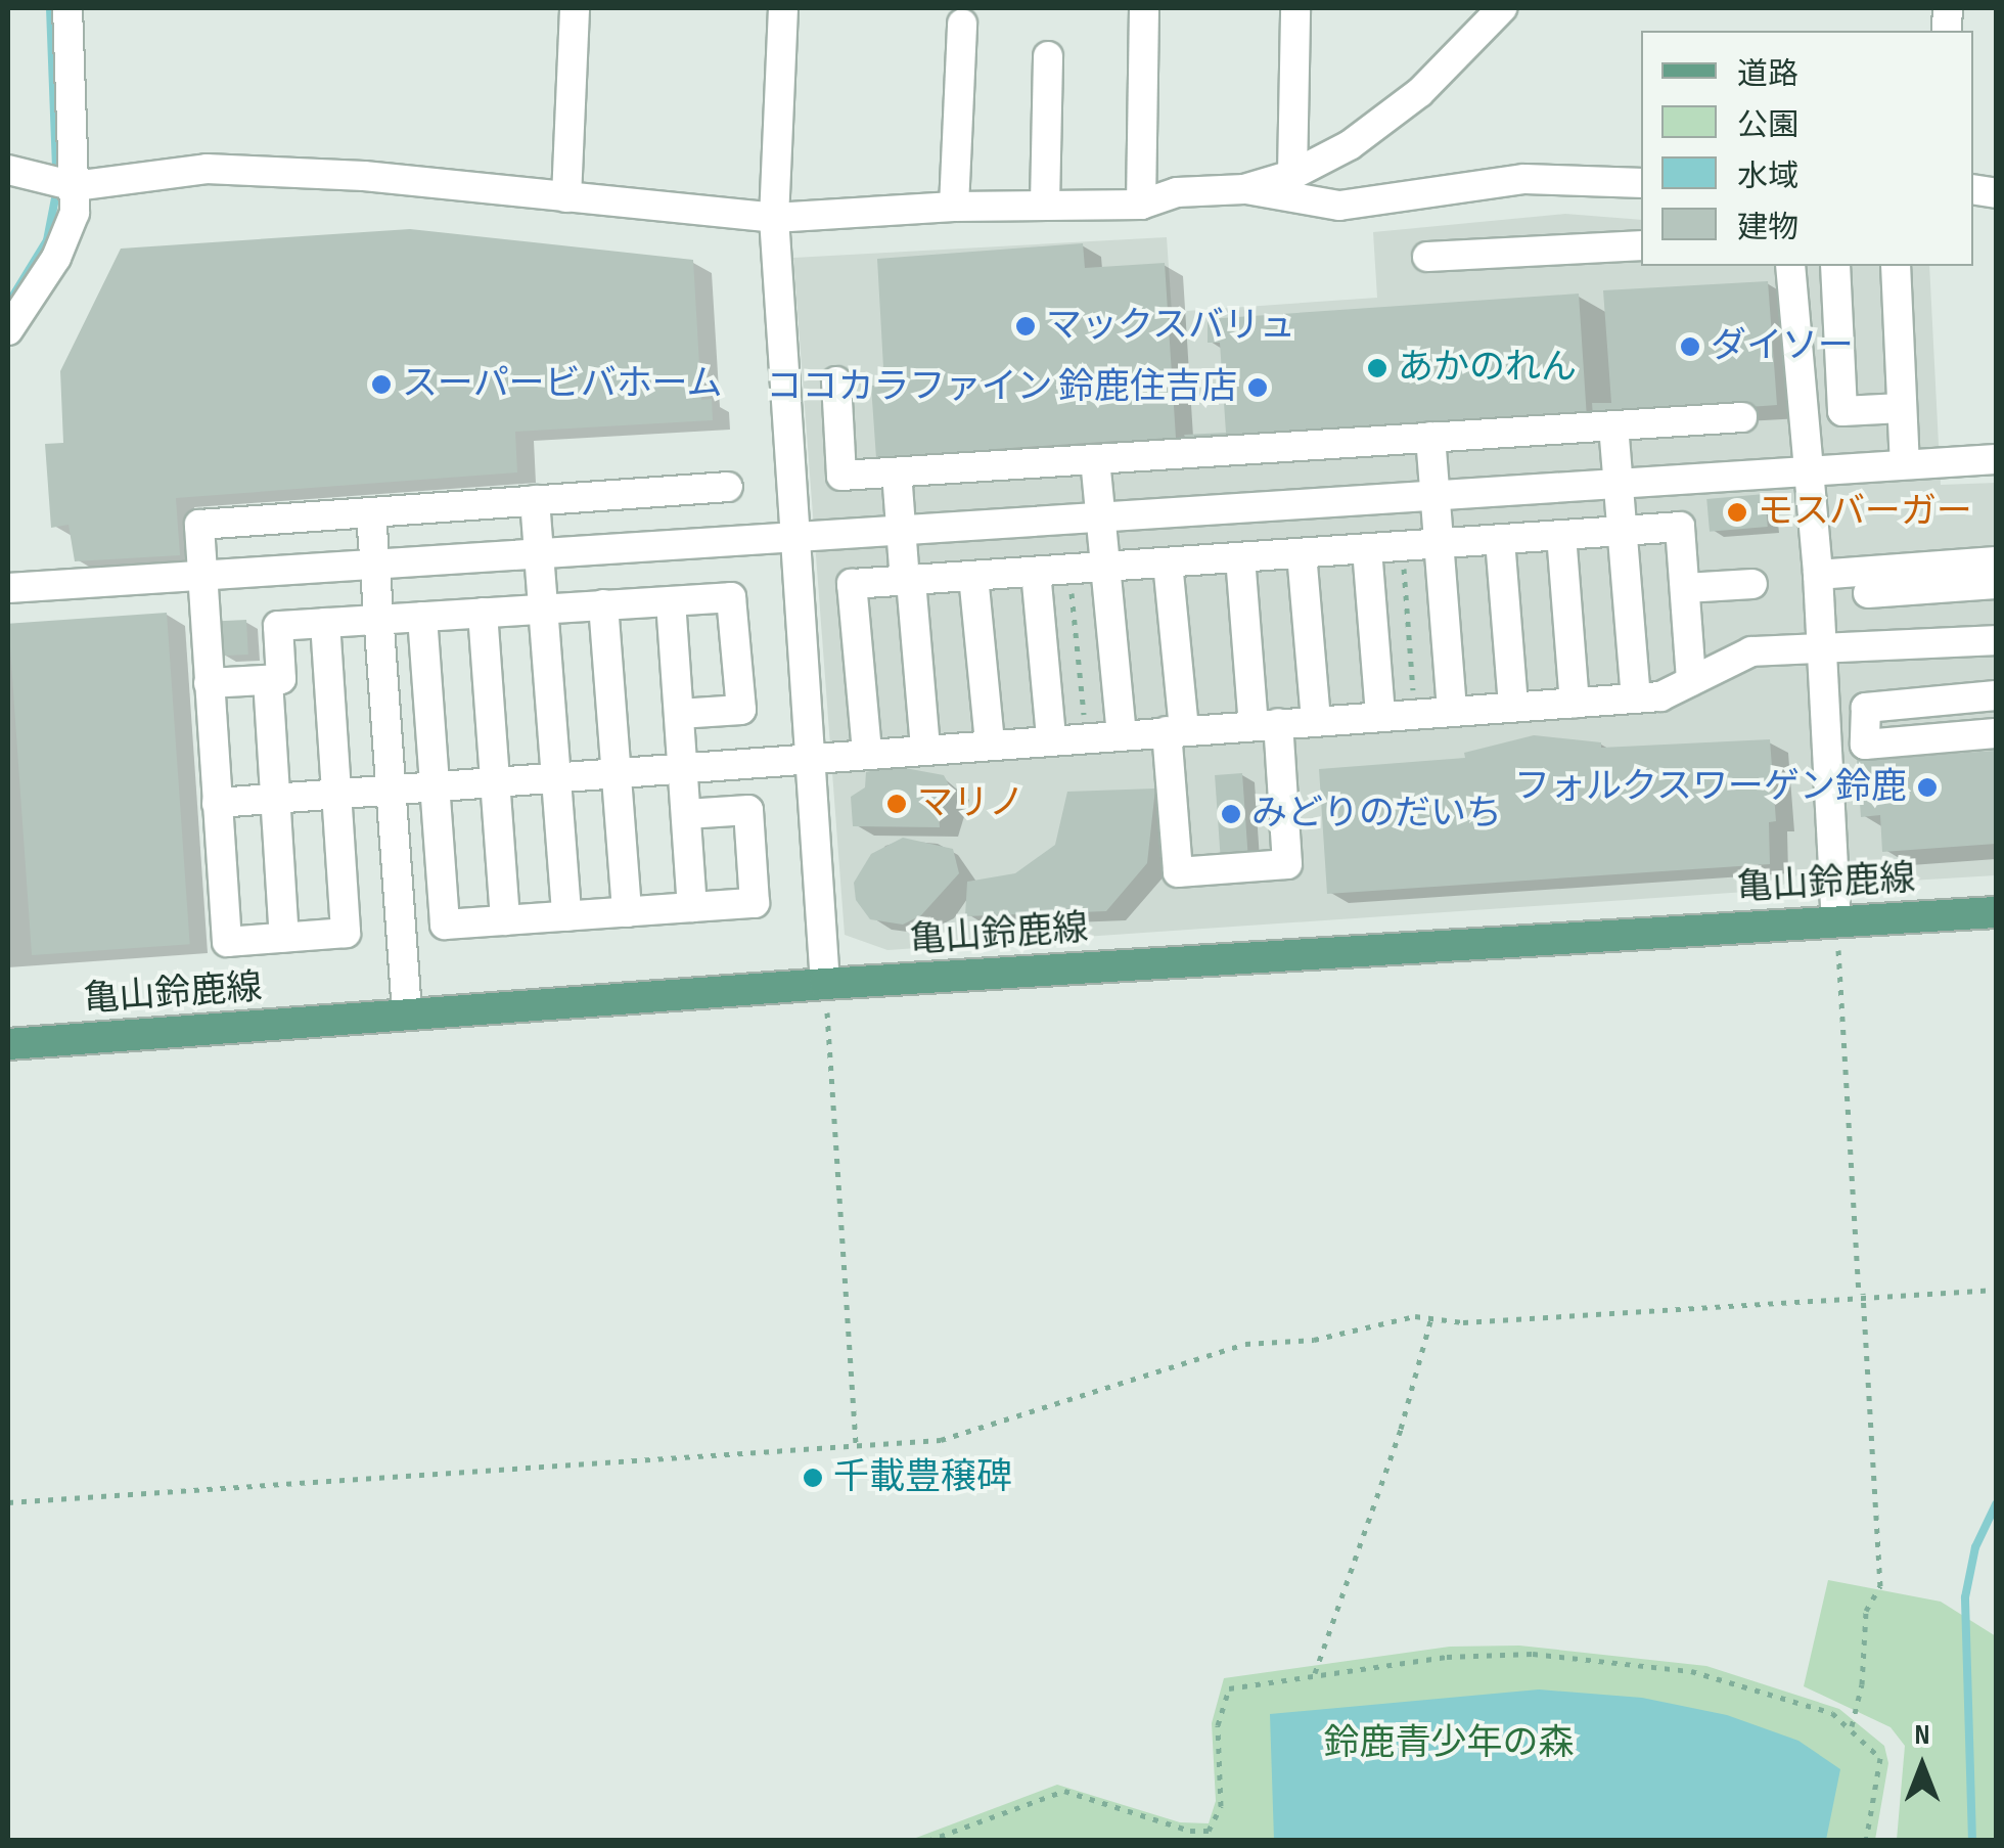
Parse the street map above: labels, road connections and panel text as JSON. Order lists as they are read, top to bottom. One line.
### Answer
{"streets":{"main road":["亀山鈴鹿線"]},"parks":["鈴鹿青少年の森"],"places":["マックスバリュ","ダイソー","あかのれん","スーパービバホーム","ココカラファイン 鈴鹿住吉店","モスバーガー","フォルクスワーゲン鈴鹿","マリノ","みどりのだいち","千載豊穣碑"],"legend":["道路","公園","水域","建物"],"north":"top"}
